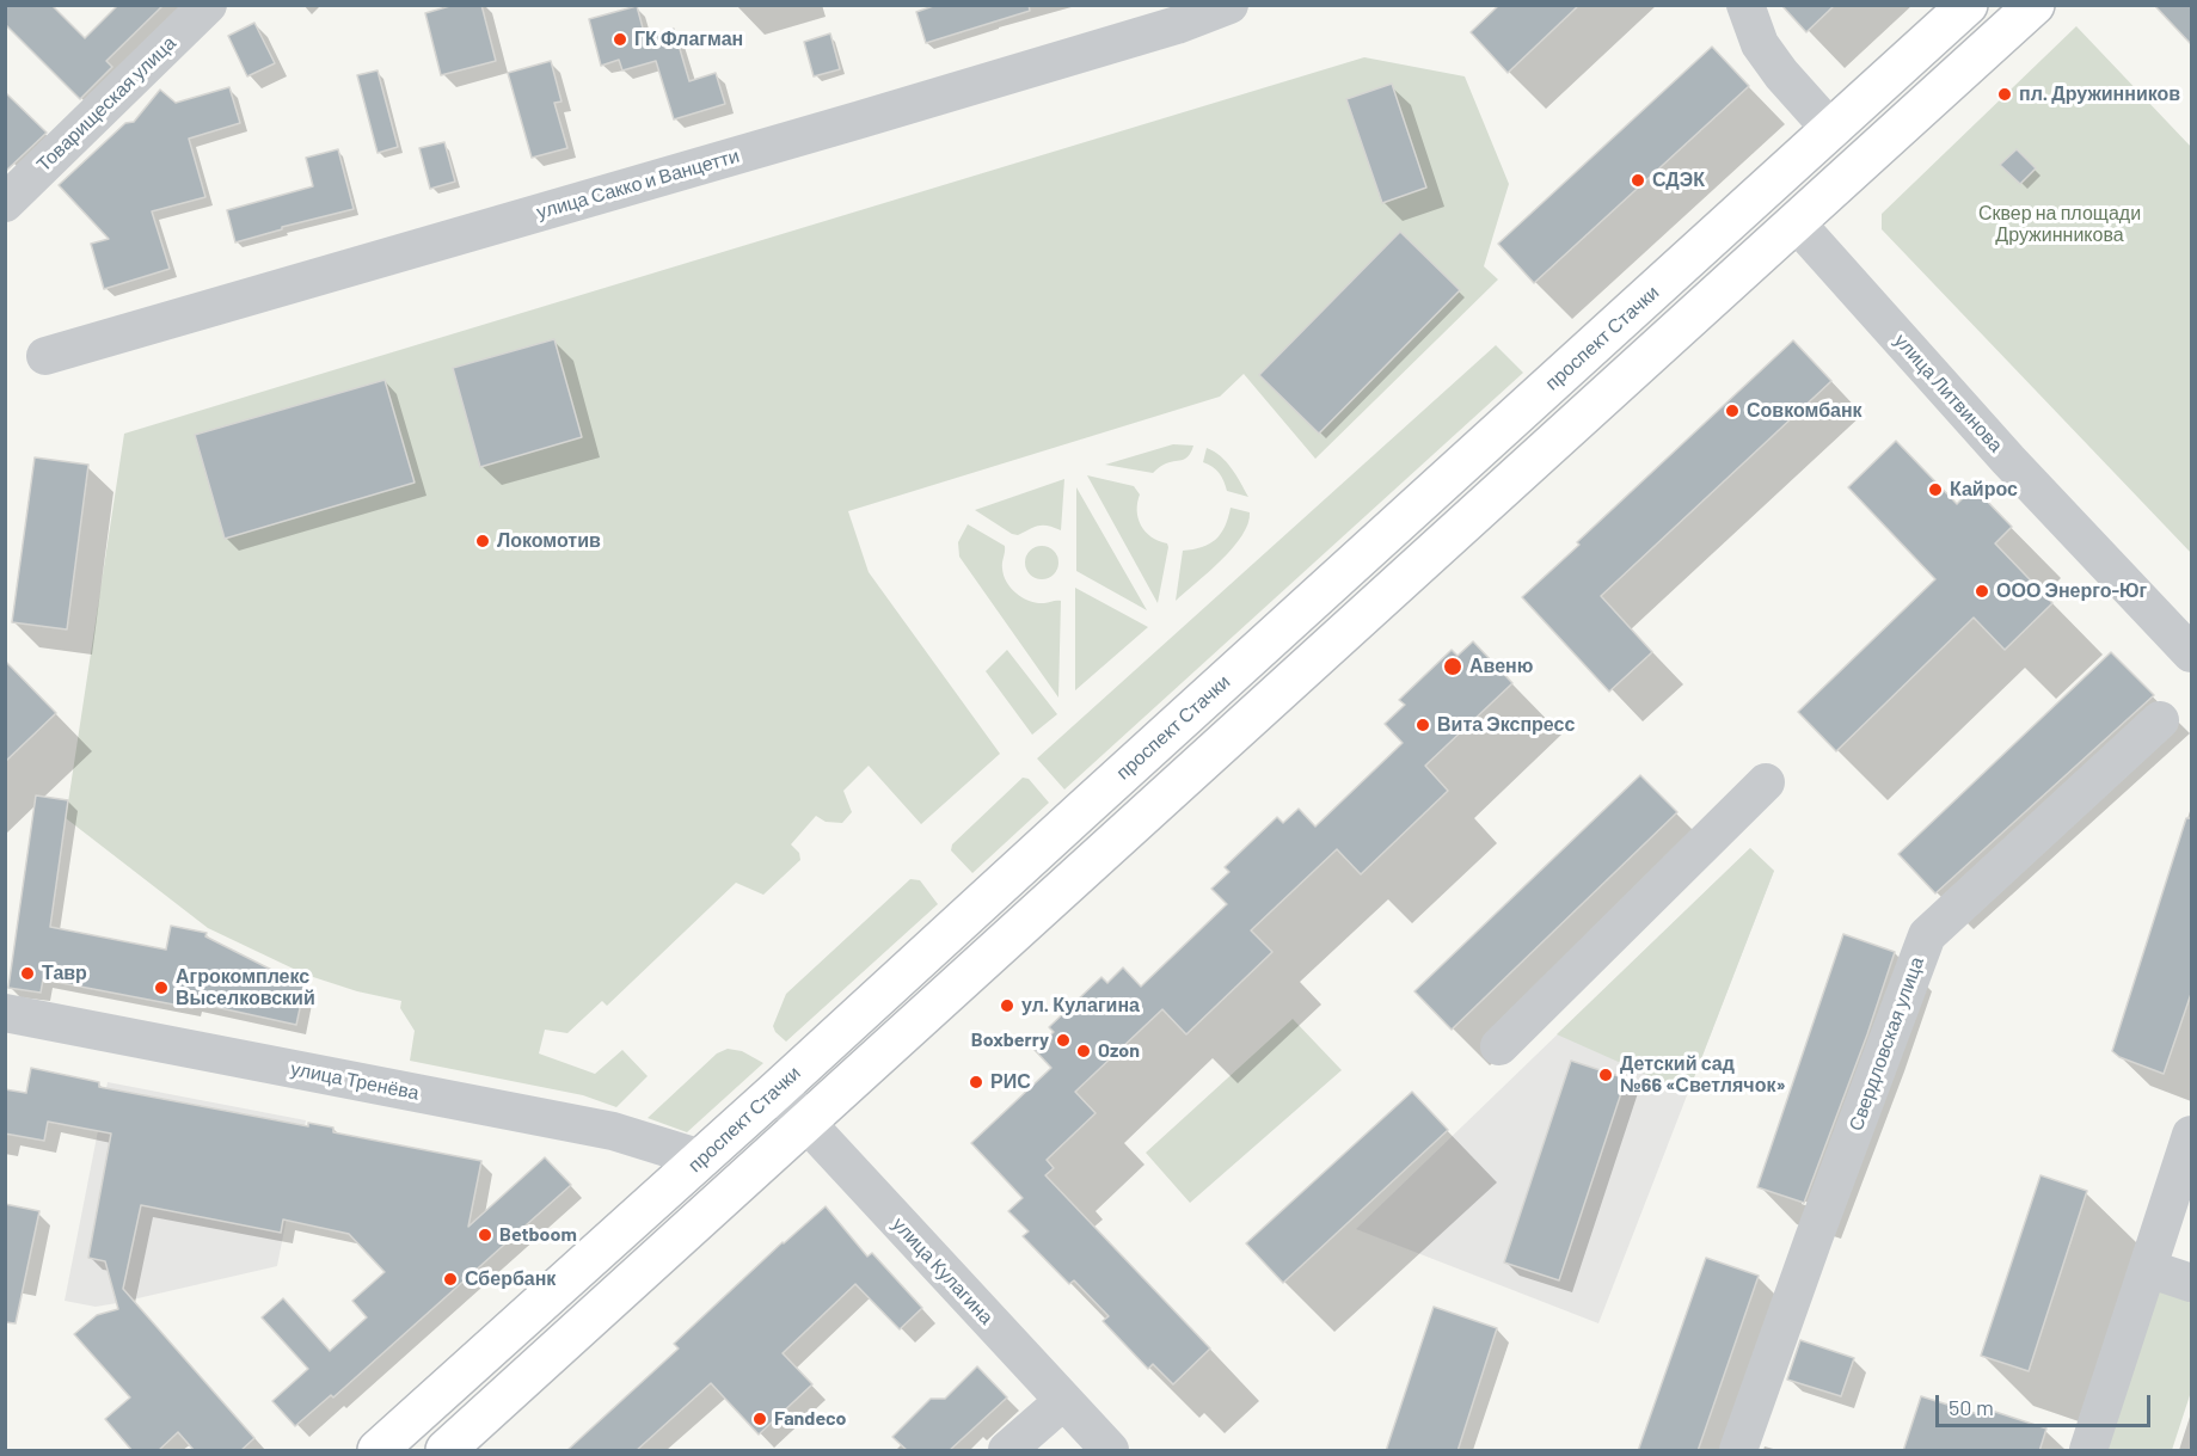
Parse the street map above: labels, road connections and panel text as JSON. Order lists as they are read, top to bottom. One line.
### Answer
{"streets":{"main road":["проспект Стачки"],"street":["Товарищеская улица","улица Сакко и Ванцетти","улица Литвинова","Свердловская улица","улица Тренёва","улица Кулагина"]},"crossings":[["проспект Стачки","улица Тренёва"],["проспект Стачки","улица Кулагина"]],"parks":["Сквер на площади Дружинникова"],"places":["ГК Флагман","пл. Дружинников","СДЭК","Совкомбанк","Кайрос","Локомотив","ООО Энерго-Юг","Авеню","Вита Экспресс","Тавр","Агрокомплекс Выселковский","ул. Кулагина","Boxberry","Ozon","Детский сад №66 «Светлячок»","РИС","Betboom","Сбербанк","Fandeco"],"scale_bar":"50 m"}
